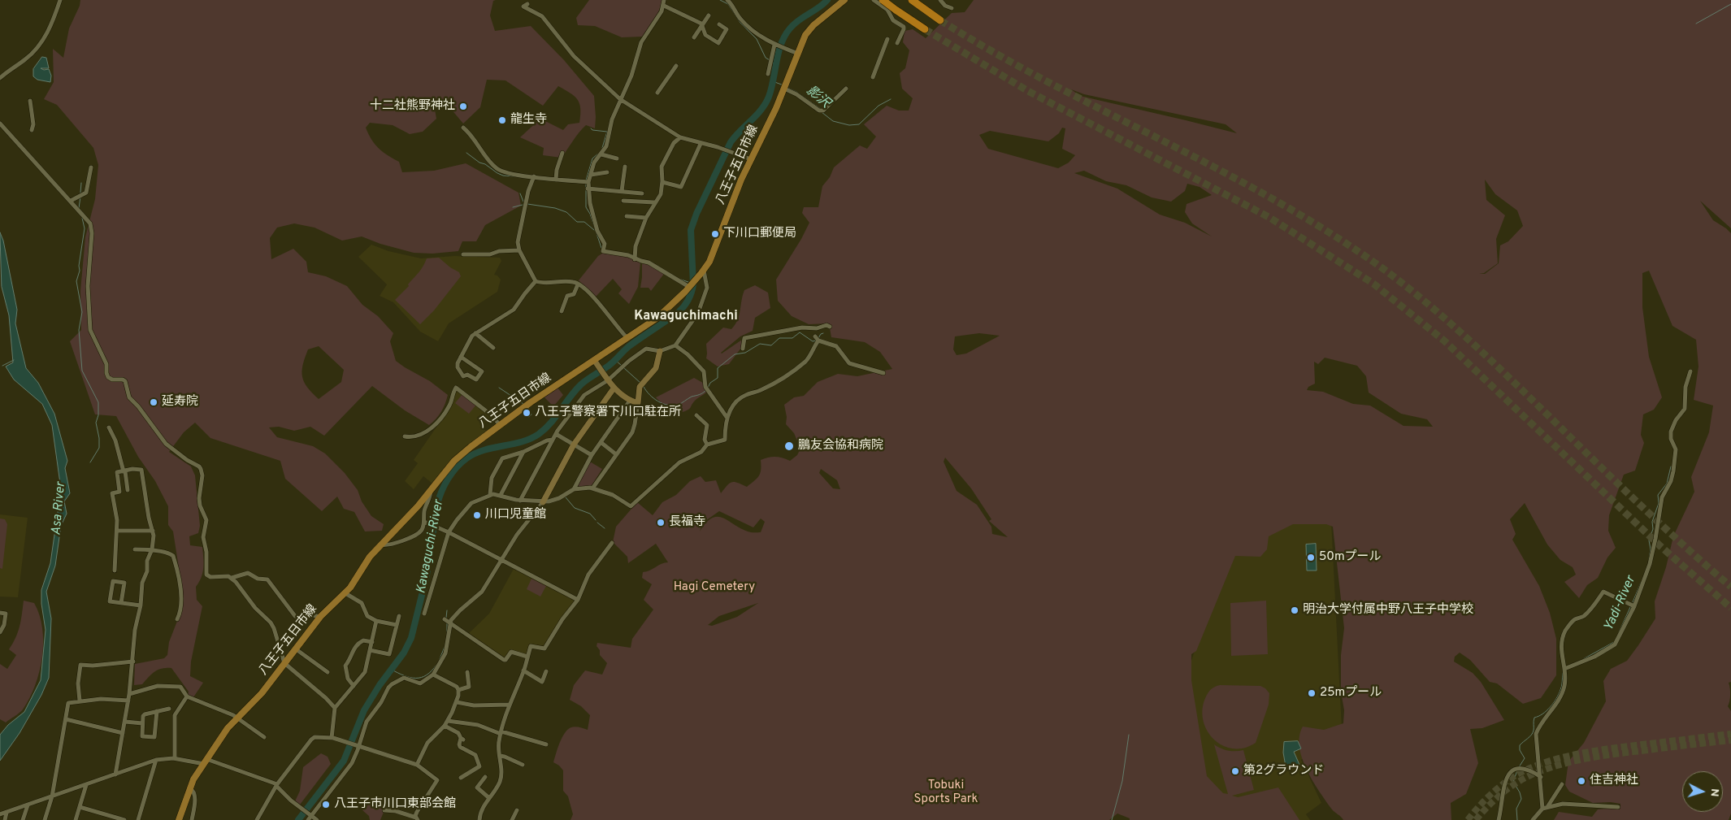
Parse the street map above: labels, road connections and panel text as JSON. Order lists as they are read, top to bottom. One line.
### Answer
{"streets":{"main road":["八王子五日市線"]},"districts":["Kawaguchimachi"],"water":["影沢","Asa River","Kawaguchi-River","Yadi-River"],"parks":["Hagi Cemetery","Tobuki Sports Park"],"places":["十二社熊野神社","龍生寺","下川口郵便局","延寿院","八王子警察署下川口駐在所","鵬友会協和病院","川口児童館","長福寺","50mプール","明治大学付属中野八王子中学校","25mプール","第2グラウンド","住吉神社","八王子市川口東部会館"],"north":"right"}
